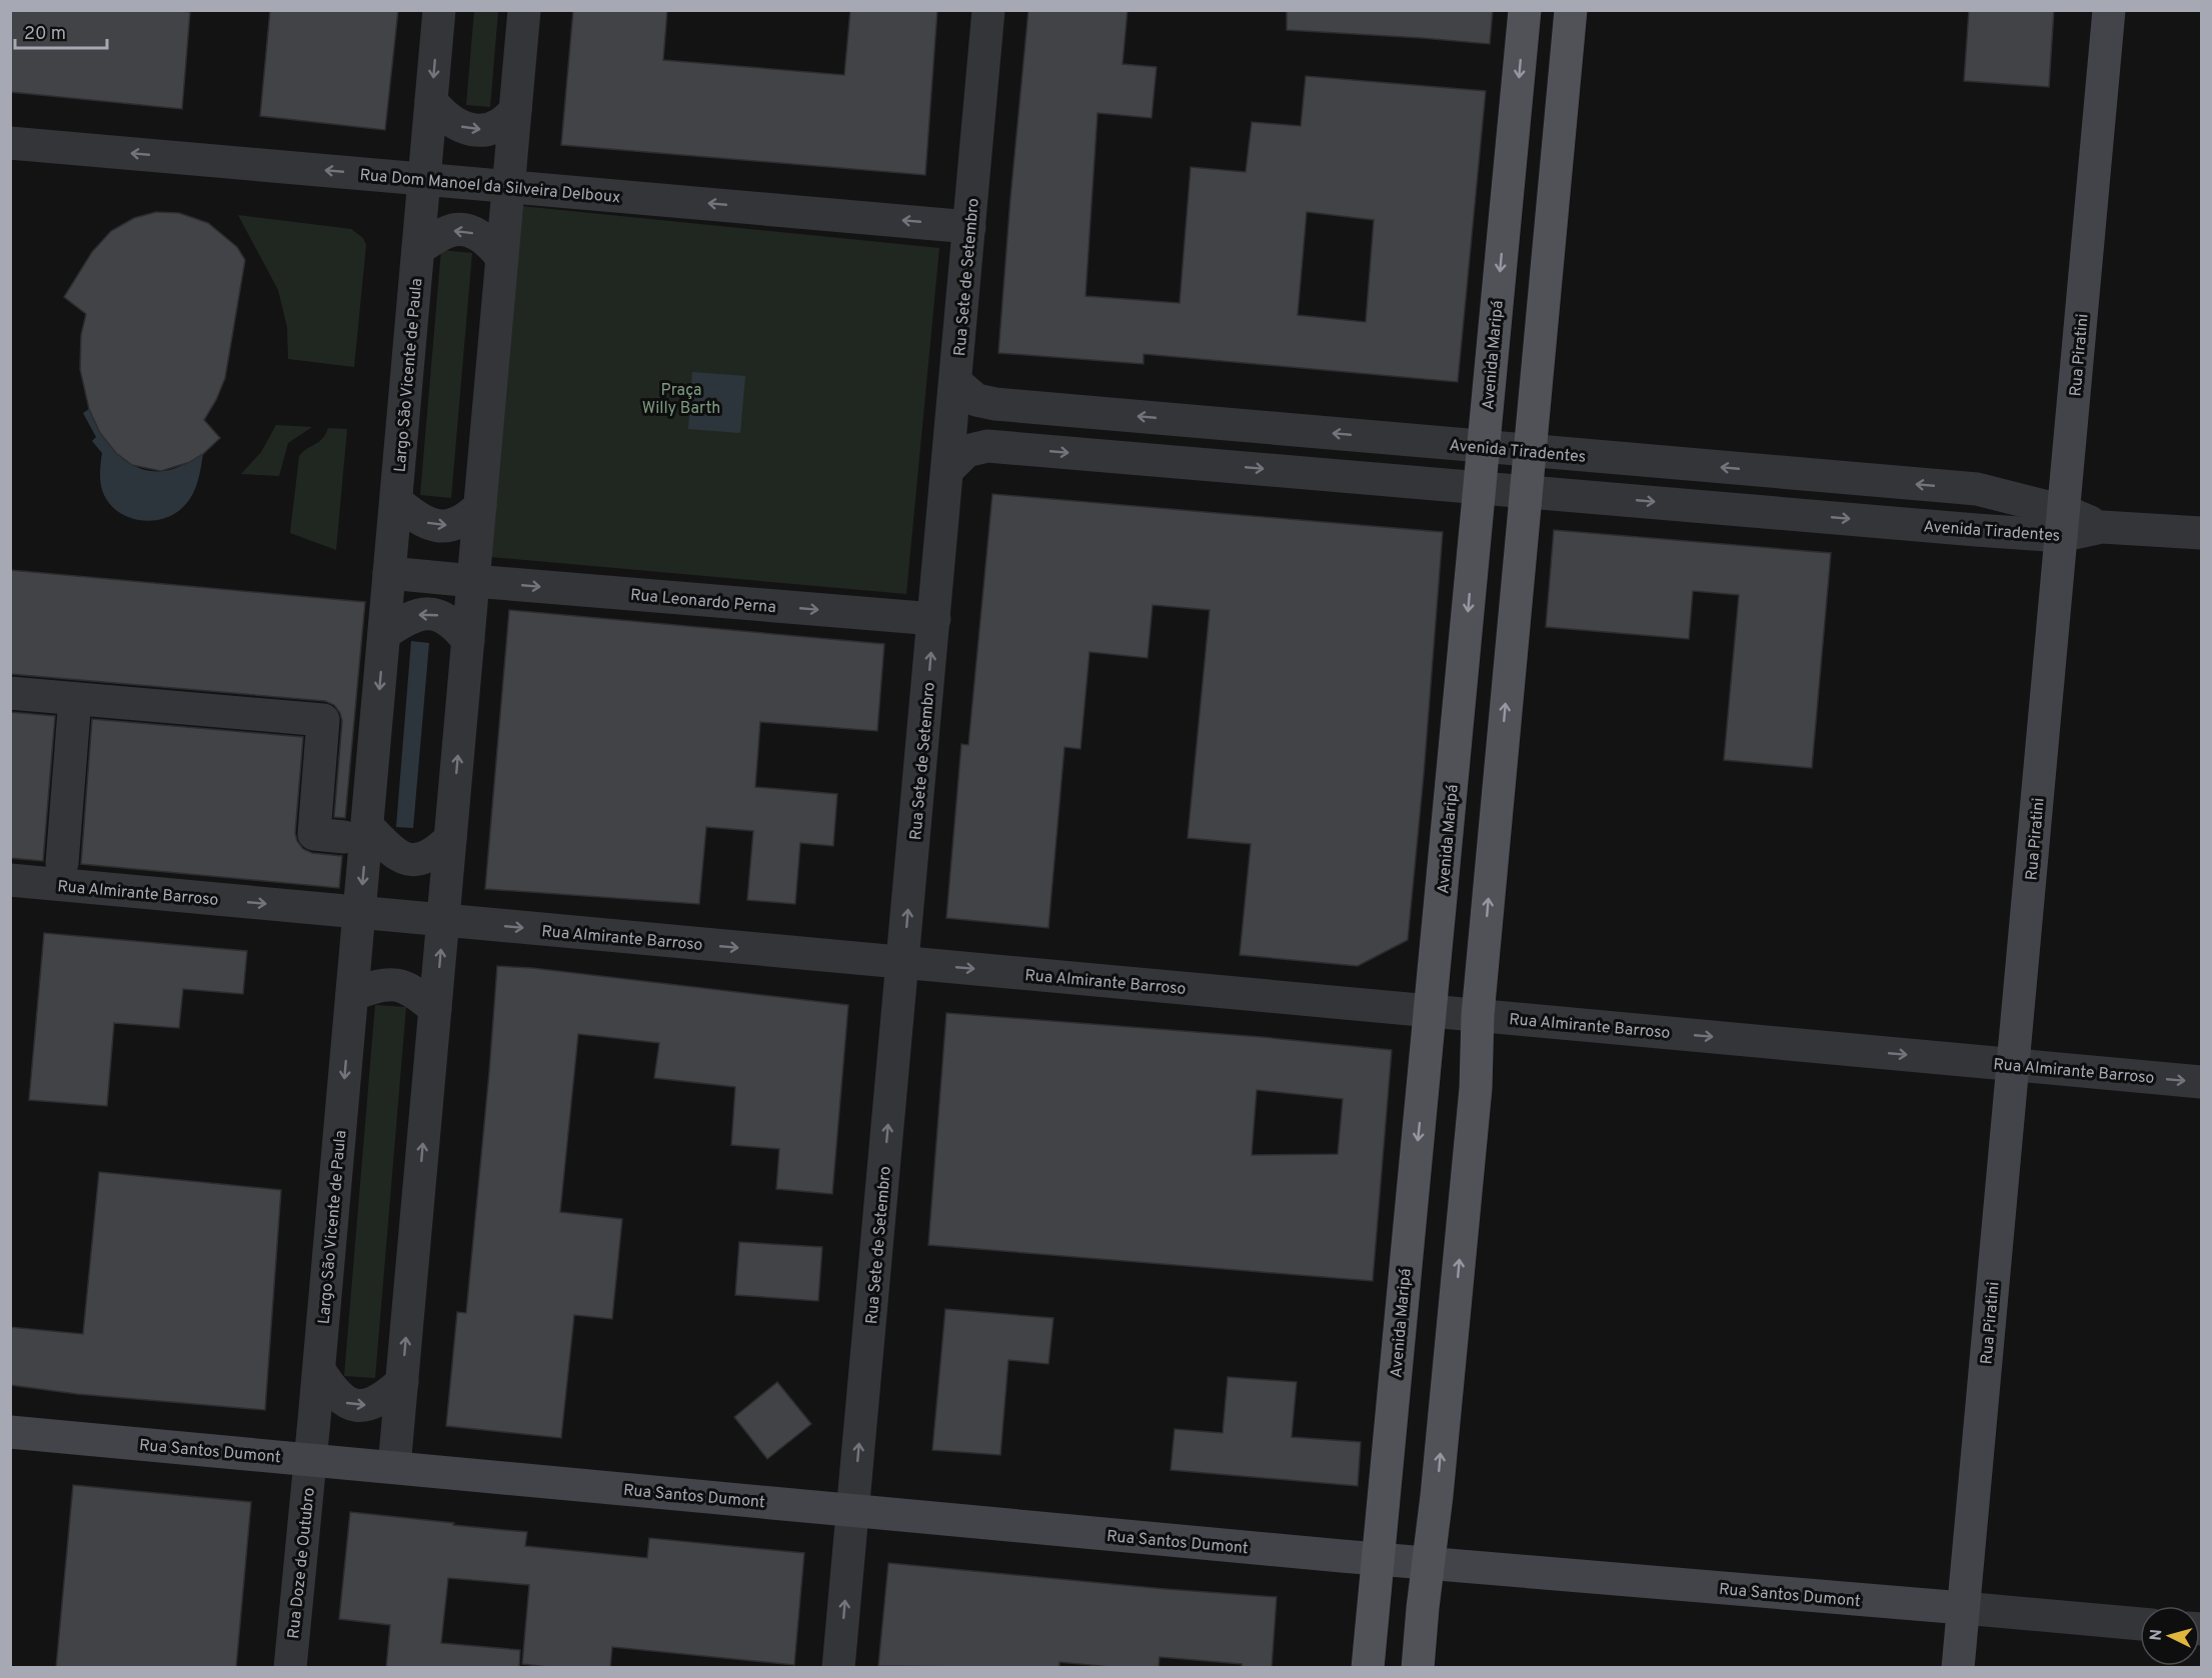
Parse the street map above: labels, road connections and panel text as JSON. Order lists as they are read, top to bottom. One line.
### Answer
{"streets":{"main road":["Avenida Maripá"],"street":["Rua Dom Manoel da Silveira Delboux","Rua Sete de Setembro","Rua Piratini","Largo São Vicente de Paula","Avenida Tiradentes","Rua Leonardo Perna","Rua Almirante Barroso","Rua Santos Dumont","Rua Doze de Outubro"]},"crossings":[["Rua Dom Manoel da Silveira Delboux","Rua Sete de Setembro"],["Rua Dom Manoel da Silveira Delboux","Largo São Vicente de Paula"],["Rua Sete de Setembro","Avenida Tiradentes"],["Rua Sete de Setembro","Rua Leonardo Perna"],["Rua Sete de Setembro","Rua Almirante Barroso"],["Rua Sete de Setembro","Rua Santos Dumont"],["Avenida Maripá","Avenida Tiradentes"],["Avenida Maripá","Rua Almirante Barroso"],["Avenida Maripá","Rua Santos Dumont"],["Rua Piratini","Avenida Tiradentes"],["Rua Piratini","Rua Almirante Barroso"],["Rua Piratini","Rua Santos Dumont"],["Largo São Vicente de Paula","Rua Leonardo Perna"],["Largo São Vicente de Paula","Rua Almirante Barroso"],["Largo São Vicente de Paula","Rua Santos Dumont"],["Largo São Vicente de Paula","Rua Doze de Outubro"],["Rua Santos Dumont","Rua Doze de Outubro"]],"one_way":["Rua Dom Manoel da Silveira Delboux","Rua Sete de Setembro","Rua Leonardo Perna","Rua Almirante Barroso"],"parks":["Praça Willy Barth"],"scale_bar":"20 m","north":"left"}
